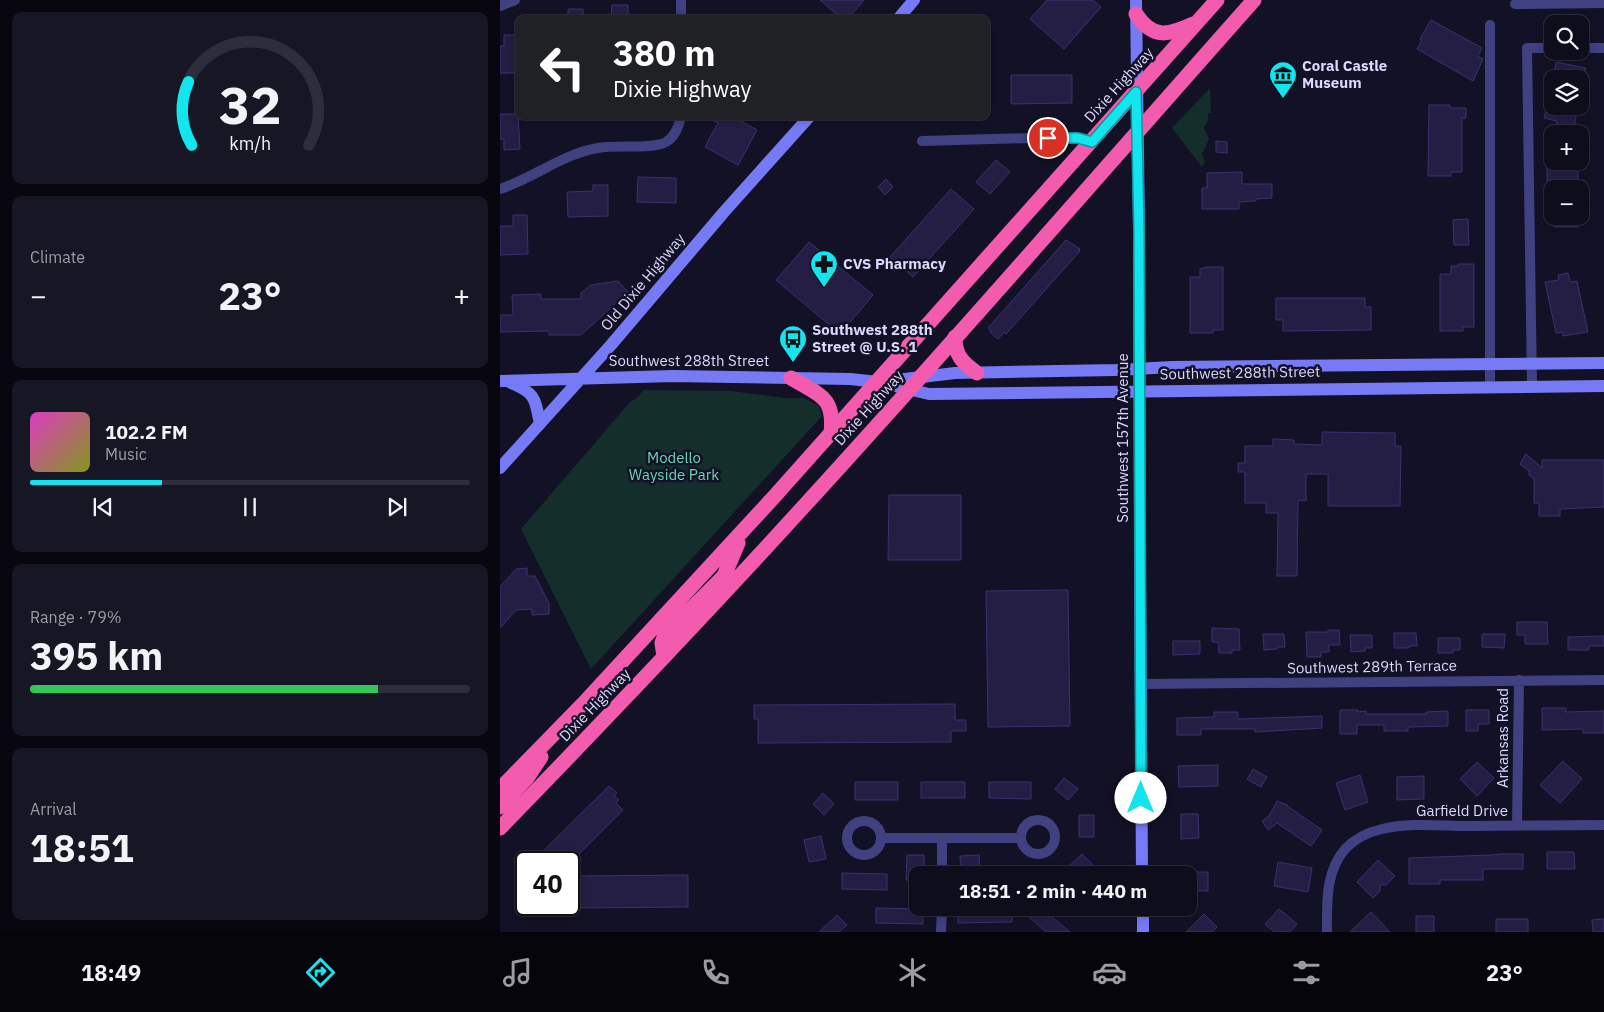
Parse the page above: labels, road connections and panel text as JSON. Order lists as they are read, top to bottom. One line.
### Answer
{"streets":{"highway":["Dixie Highway"],"street":["Old Dixie Highway","Southwest 288th Street","Southwest 157th Avenue","Southwest 289th Terrace","Arkansas Road","Garfield Drive"]},"crossings":[["Dixie Highway","Southwest 288th Street"],["Dixie Highway","Southwest 157th Avenue"],["Old Dixie Highway","Southwest 288th Street"],["Southwest 288th Street","Southwest 157th Avenue"],["Southwest 157th Avenue","Southwest 289th Terrace"],["Southwest 289th Terrace","Arkansas Road"],["Arkansas Road","Garfield Drive"]],"parks":["Modello Wayside Park"],"places":{"museum":["Coral Castle Museum"],"pharmacy":["CVS Pharmacy"],"bus stop":["Southwest 288th Street @ U.S. 1"]},"page":{"map_buttons":["+","−"],"turn":["380 m","Dixie Highway"],"tile":["Climate",["Range · 79%","395 km"],["Arrival","18:51"]],"heat":["−","23°","+"],"song":["102.2 FM","Music"],"limit":"40","trip":"18:51 · 2 min · 440 m","tabs":["18:49","23°"],"gauge":["32","km/h"]}}
